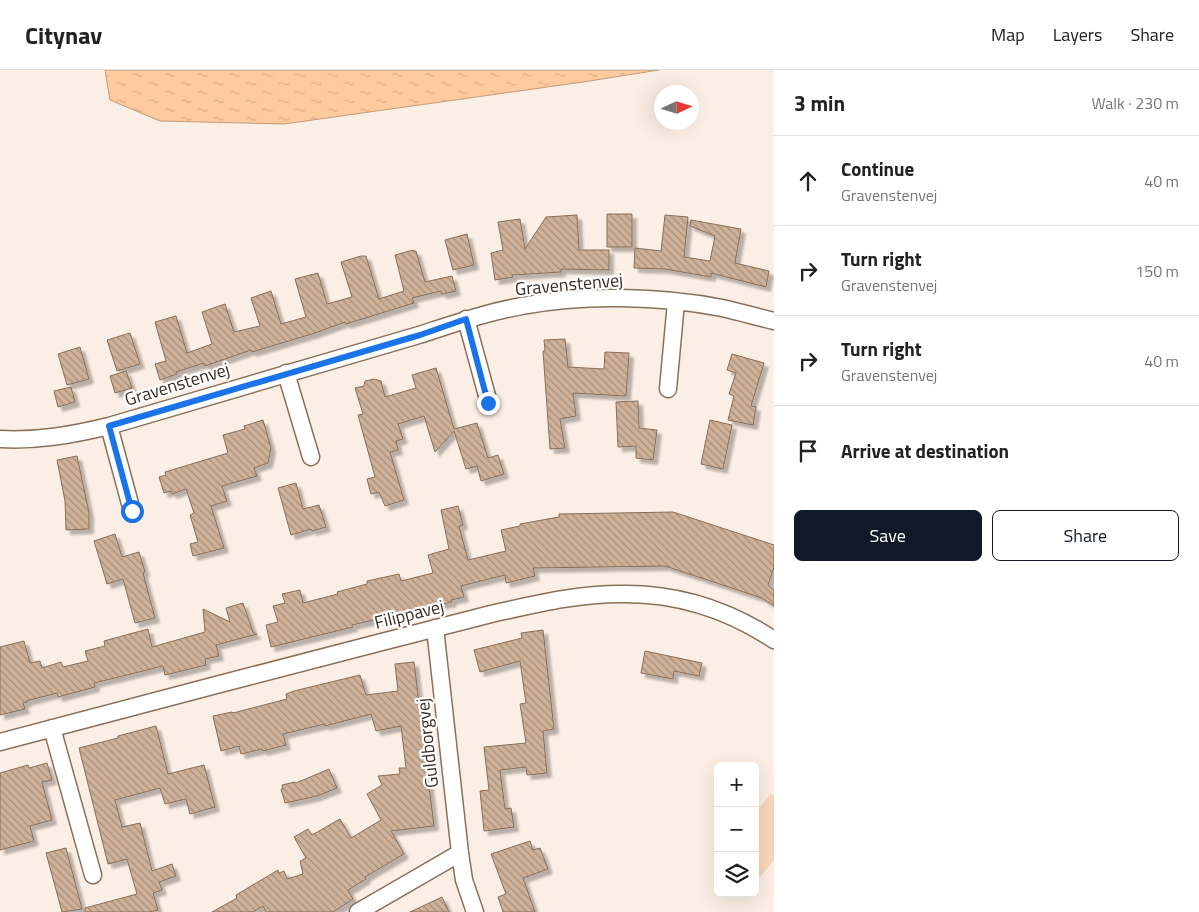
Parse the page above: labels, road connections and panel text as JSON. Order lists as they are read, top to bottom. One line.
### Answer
{"streets":{"street":["Gravenstenvej","Filippavej","Guldborgvej"]},"crossings":[["Filippavej","Guldborgvej"]],"north":"right","page":{"header":"Citynav","nav":["Map","Layers","Share"],"heading":["3 min","Walk · 230 m"],"list":[["Continue","Gravenstenvej","40 m"],["Turn right","Gravenstenvej","150 m"],["Turn right","Gravenstenvej","40 m"],"Arrive at destination"],"buttons":["Save","Share"],"map_buttons":["+","−"]}}
